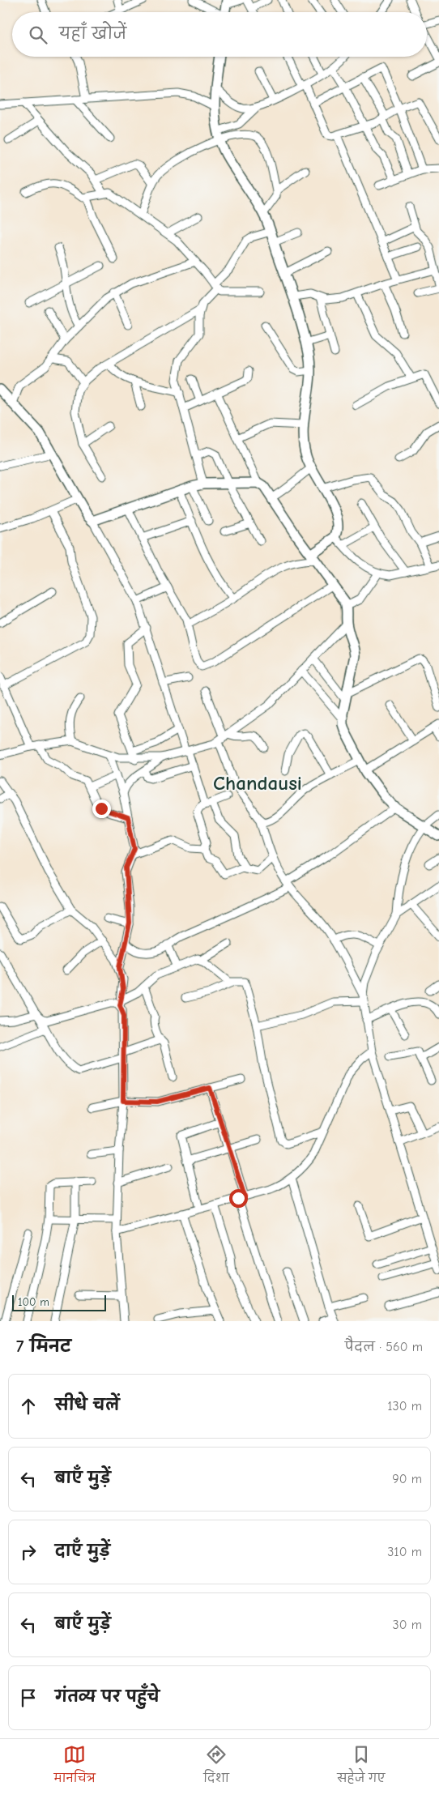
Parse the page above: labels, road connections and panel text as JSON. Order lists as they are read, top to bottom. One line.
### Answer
{"districts":["Chandausi"],"scale_bar":"100 m","page":{"search":"यहाँ खोजें","scale":"100 m","heading":["7 मिनट","पैदल · 560 m"],"list":[["सीधे चलें","130 m"],["बाएँ मुड़ें","90 m"],["दाएँ मुड़ें","310 m"],["बाएँ मुड़ें","30 m"],"गंतव्य पर पहुँचे"],"nav":["मानचित्र","दिशा","सहेजे गए"]}}
